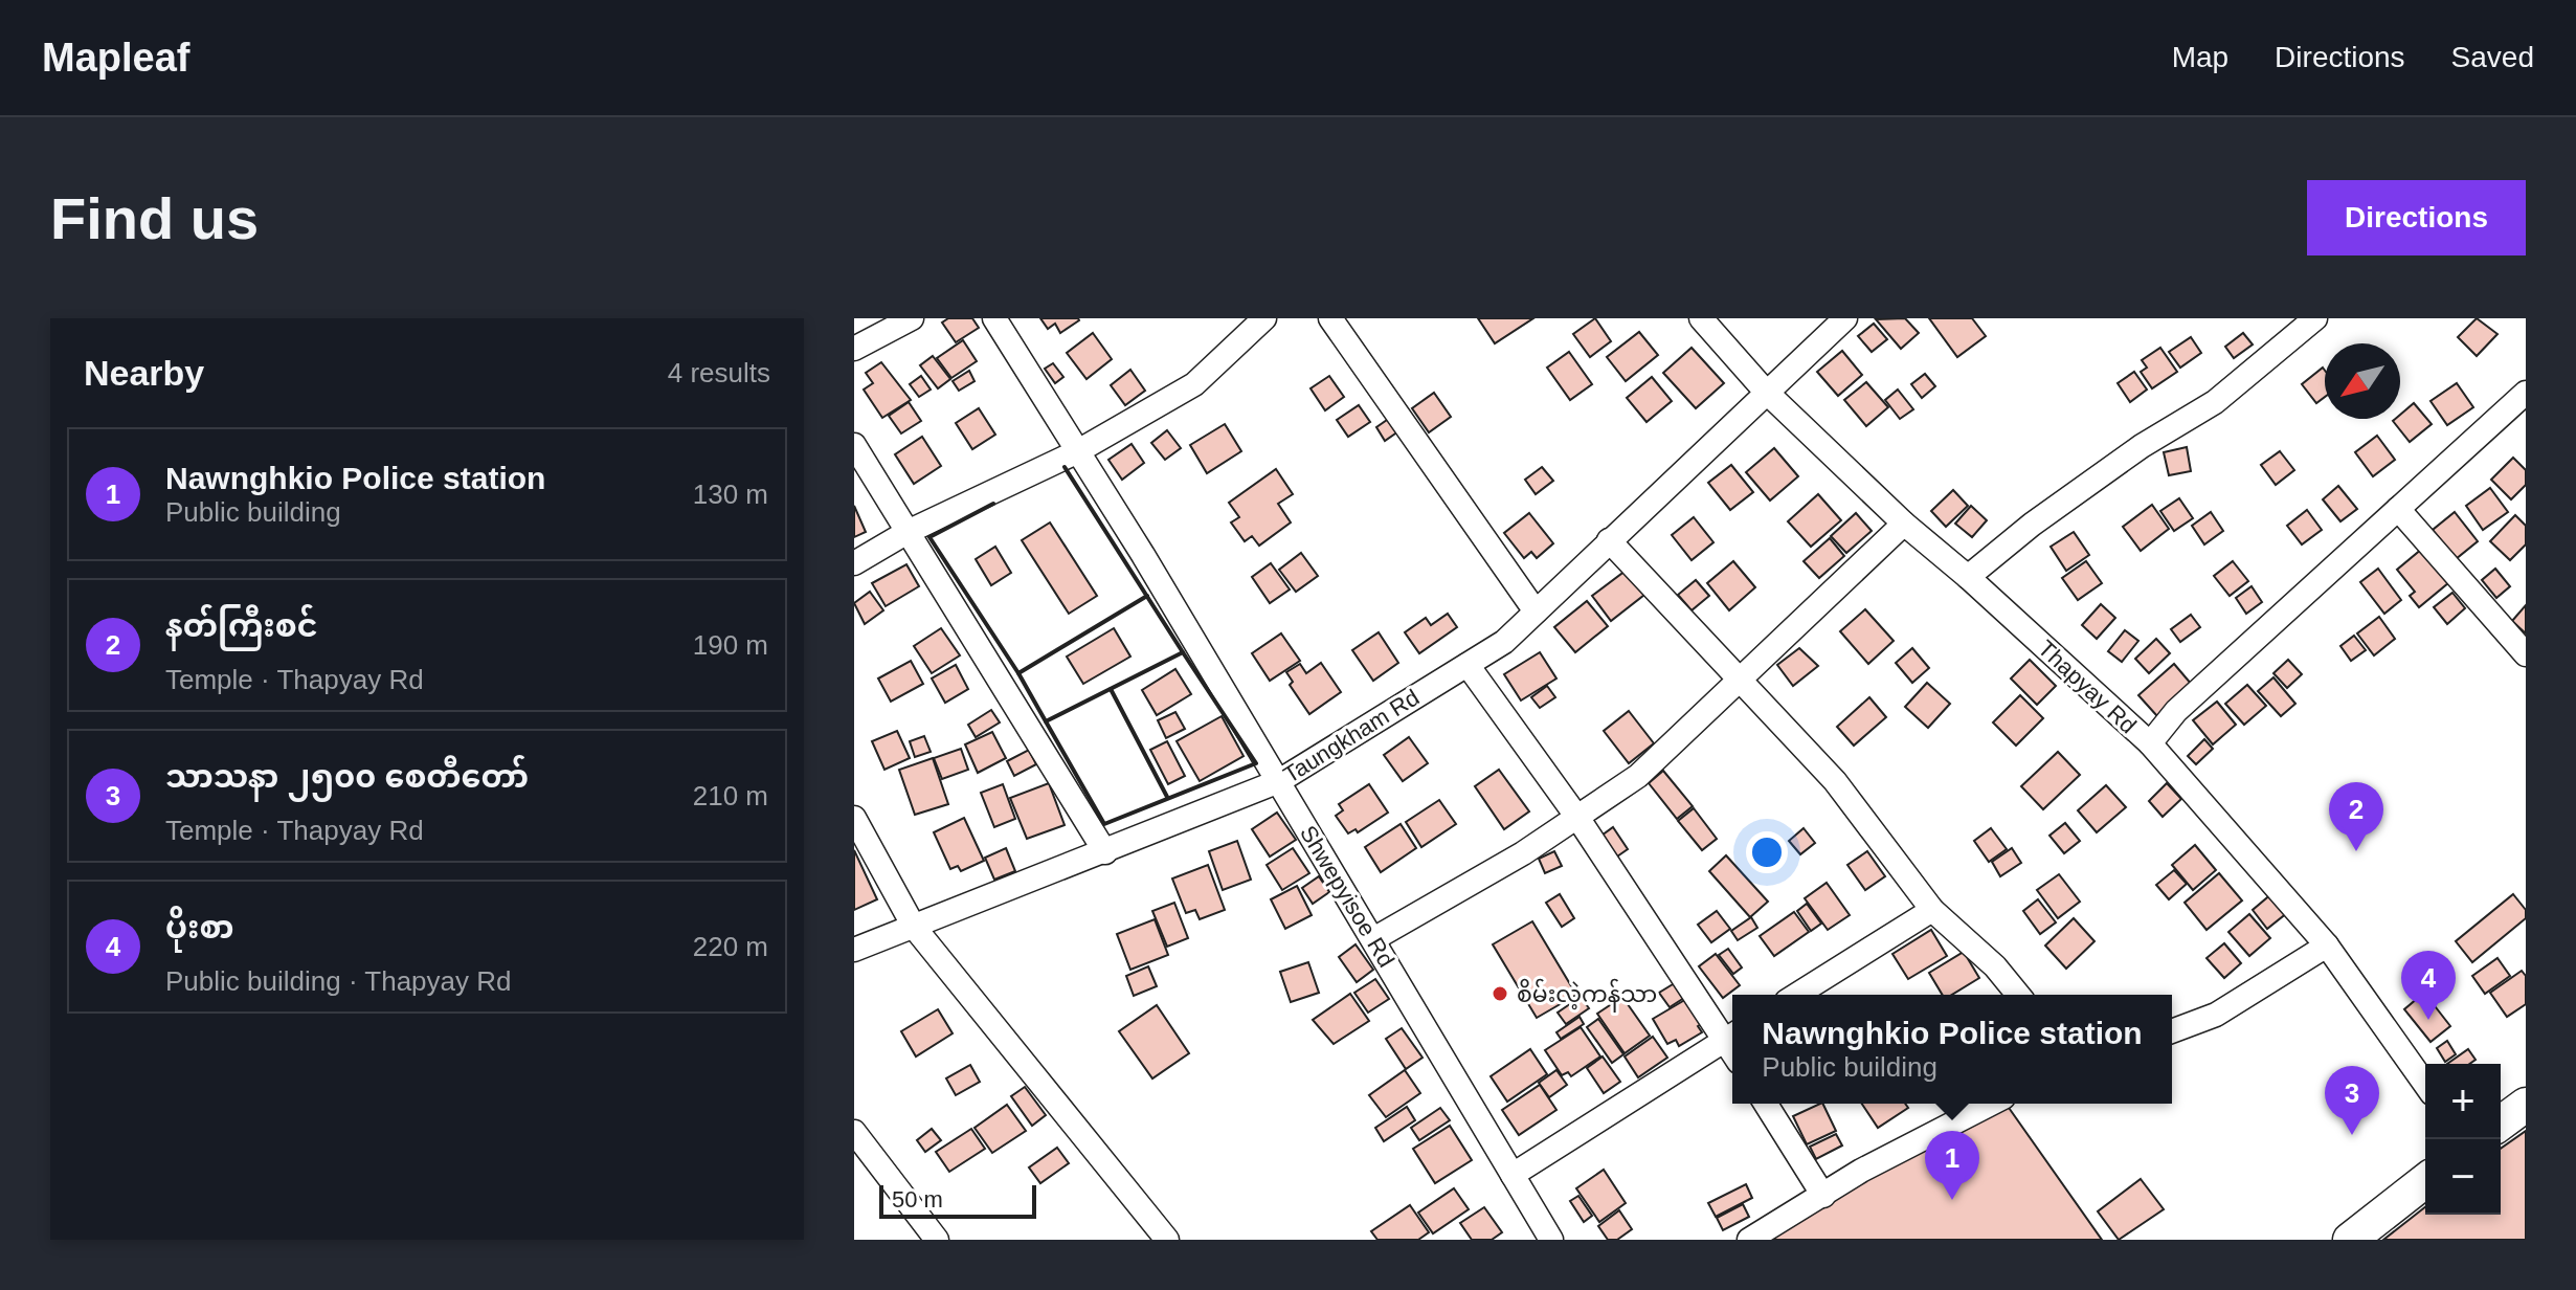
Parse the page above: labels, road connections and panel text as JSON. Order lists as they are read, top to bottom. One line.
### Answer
{"streets":{"street":["Thapyay Rd","Taungkham Rd","Shwepyisoe Rd"]},"crossings":[["Thapyay Rd","Taungkham Rd"],["Taungkham Rd","Shwepyisoe Rd"]],"places":["စိမ်းလဲ့ကန်သာ"],"scale_bar":"50 m","north":"bottom left","page":{"header":"Mapleaf","nav":["Map","Directions","Saved"],"buttons":"Directions","title":"Find us","heading":["Nearby","4 results"],"list":[{"mark":"1","name":"Nawnghkio Police station","note":"Public building","value":"130 m"},{"mark":"2","name":"နတ်ကြီးစင်","note":"Temple · Thapyay Rd","value":"190 m"},{"mark":"3","name":"သာသနာ ၂၅၀၀ စေတီတော်","note":"Temple · Thapyay Rd","value":"210 m"},{"mark":"4","name":"ပိုးစာ","note":"Public building · Thapyay Rd","value":"220 m"}],"pins":["2","4","3","1"],"popup":["Nawnghkio Police station","Public building"],"map_buttons":["+","−"],"scale":"50 m"}}
